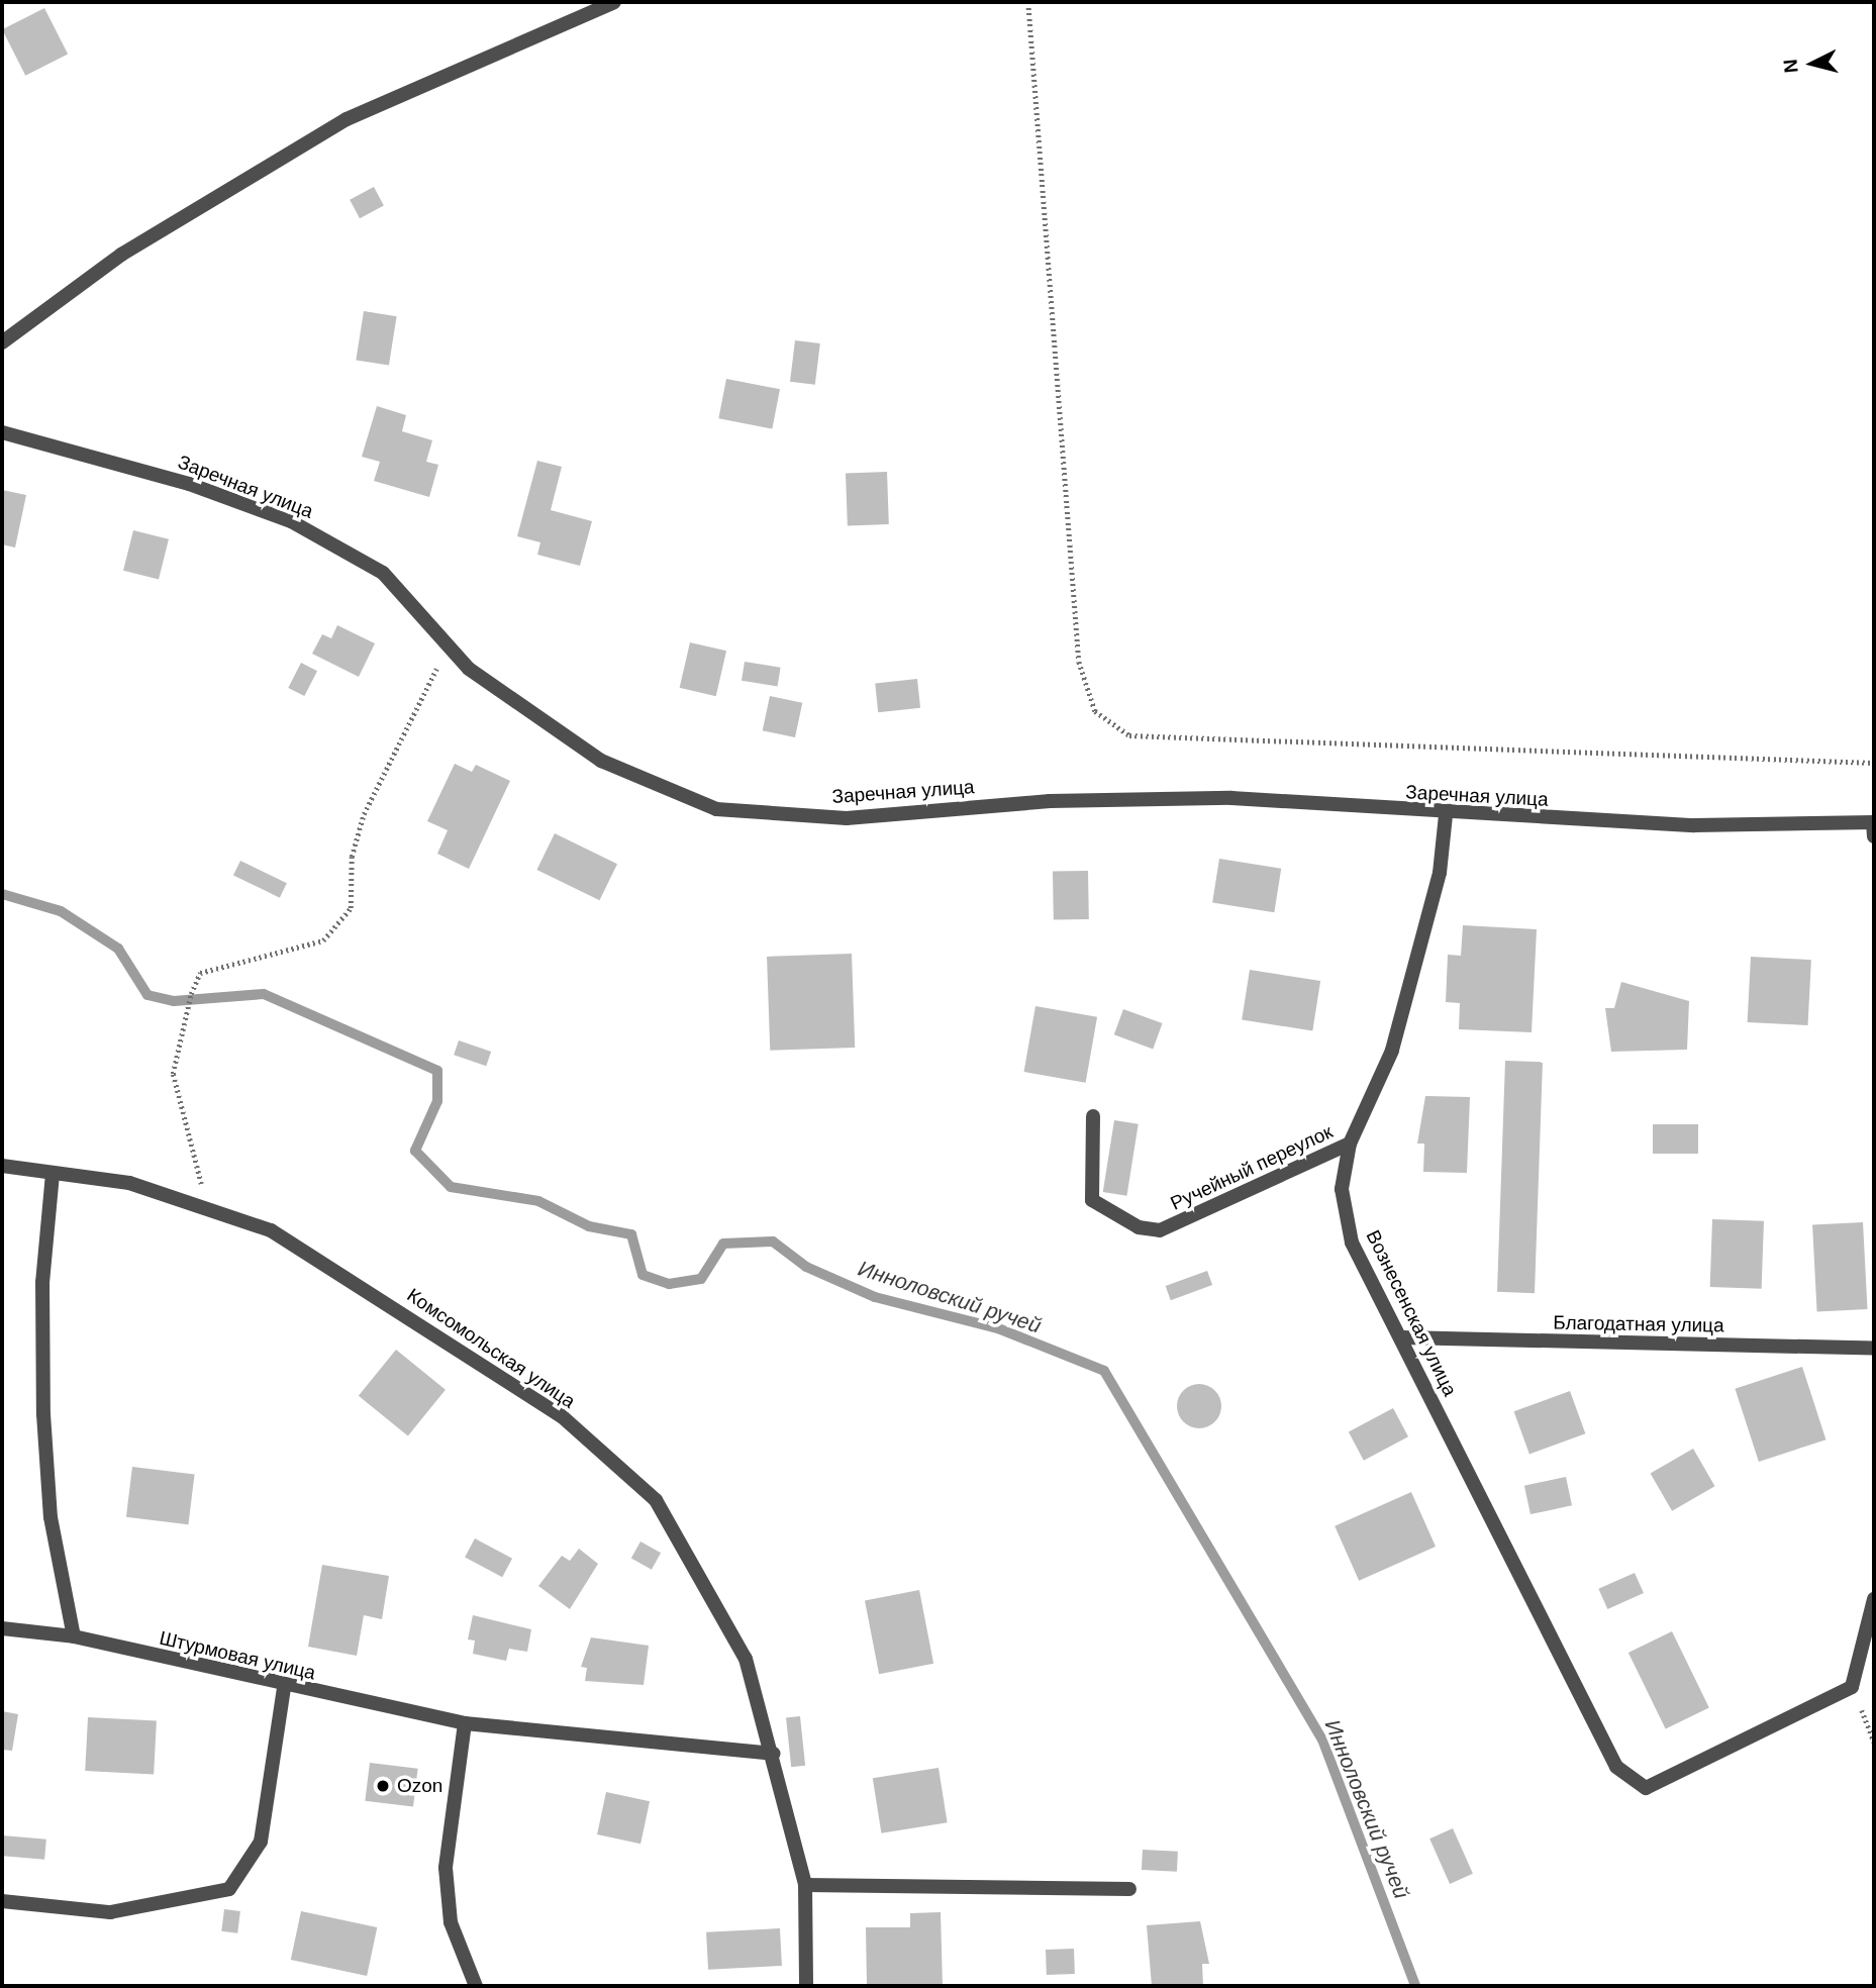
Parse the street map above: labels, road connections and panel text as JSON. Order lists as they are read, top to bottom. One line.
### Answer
{"streets":{"street":["Заречная улица","Ручейный переулок","Вознесенская улица","Благодатная улица","Комсомольская улица","Штурмовая улица"]},"crossings":[["Заречная улица","Вознесенская улица"],["Ручейный переулок","Вознесенская улица"],["Вознесенская улица","Благодатная улица"],["Комсомольская улица","Штурмовая улица"]],"water":["Инноловский ручей"],"places":["Ozon"],"north":"left"}
